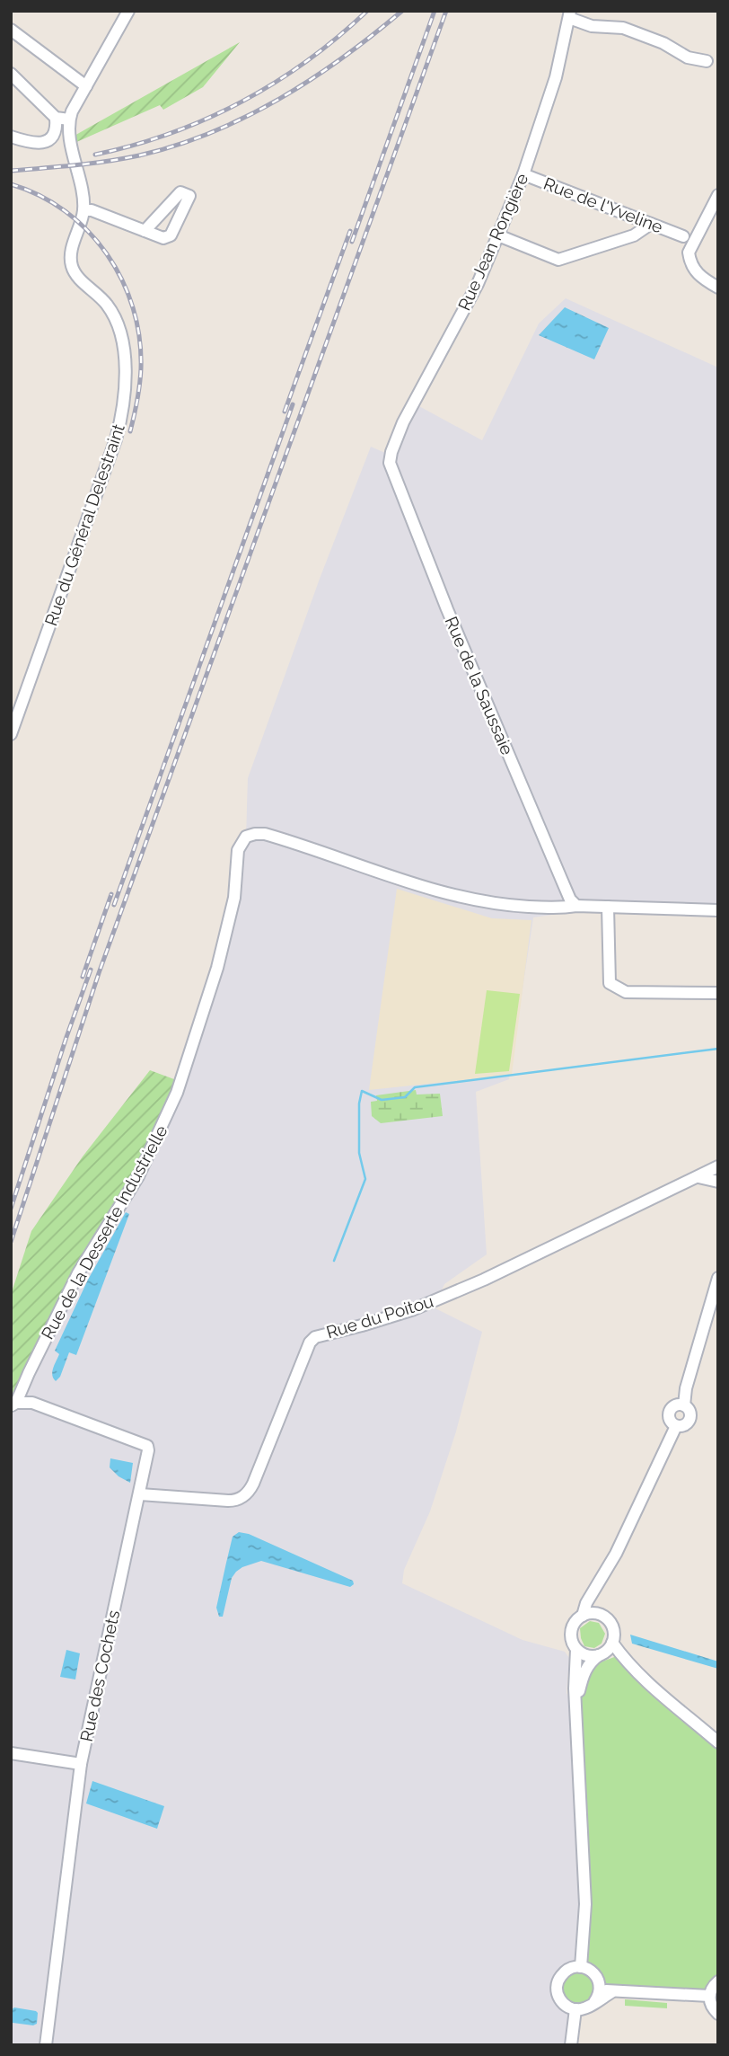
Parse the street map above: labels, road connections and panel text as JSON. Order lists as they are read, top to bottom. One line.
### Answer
{"streets":{"street":["Rue de l'Yveline","Rue Jean Rongière","Rue du Général Delestraint","Rue de la Saussaie","Rue de la Desserte Industrielle","Rue du Poitou","Rue des Cochets"]},"crossings":[["Rue de l'Yveline","Rue Jean Rongière"],["Rue Jean Rongière","Rue de la Saussaie"],["Rue de la Saussaie","Rue de la Desserte Industrielle"],["Rue de la Desserte Industrielle","Rue des Cochets"],["Rue du Poitou","Rue des Cochets"]]}
